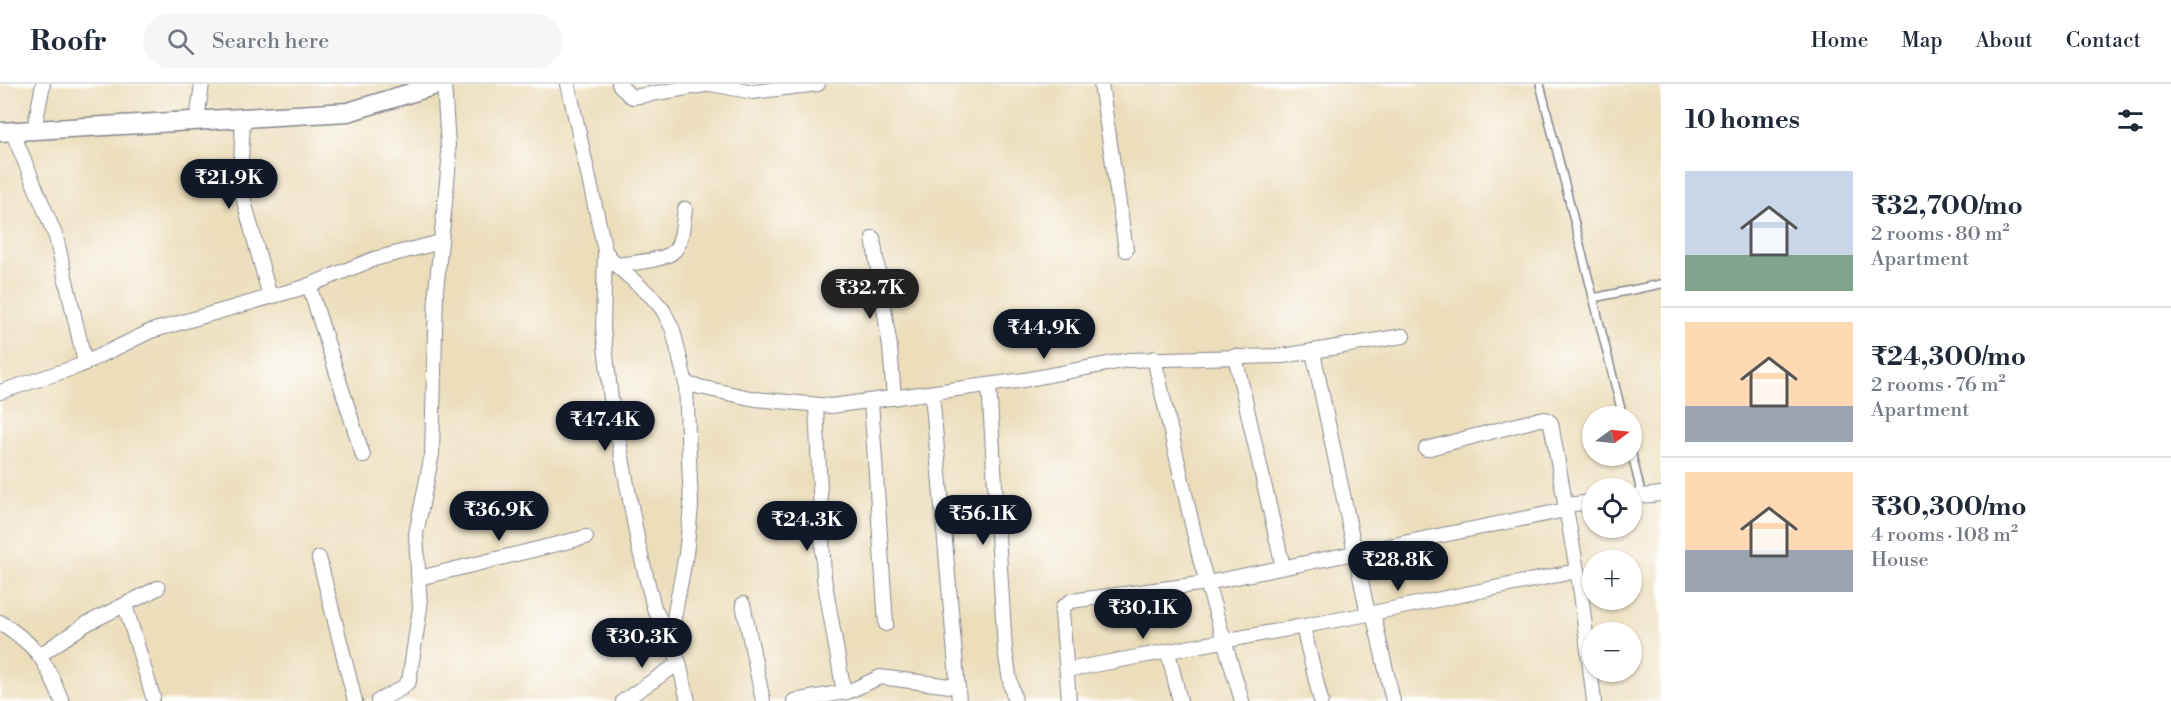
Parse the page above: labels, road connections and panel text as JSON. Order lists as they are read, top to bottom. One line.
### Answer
{"north":"right","page":{"header":"Roofr","search":"Search here","nav":["Home","Map","About","Contact"],"heading":"10 homes","list":[{"name":"₹32,700/mo","note":"2 rooms · 80 m² · Apartment"},{"name":"₹24,300/mo","note":"2 rooms · 76 m² · Apartment"},{"name":"₹30,300/mo","note":"4 rooms · 108 m² · House"}],"price":["₹21.9K","₹32.7K","₹44.9K","₹47.4K","₹36.9K","₹56.1K","₹24.3K","₹28.8K","₹30.1K","₹30.3K"],"map_buttons":["+","−"]}}
